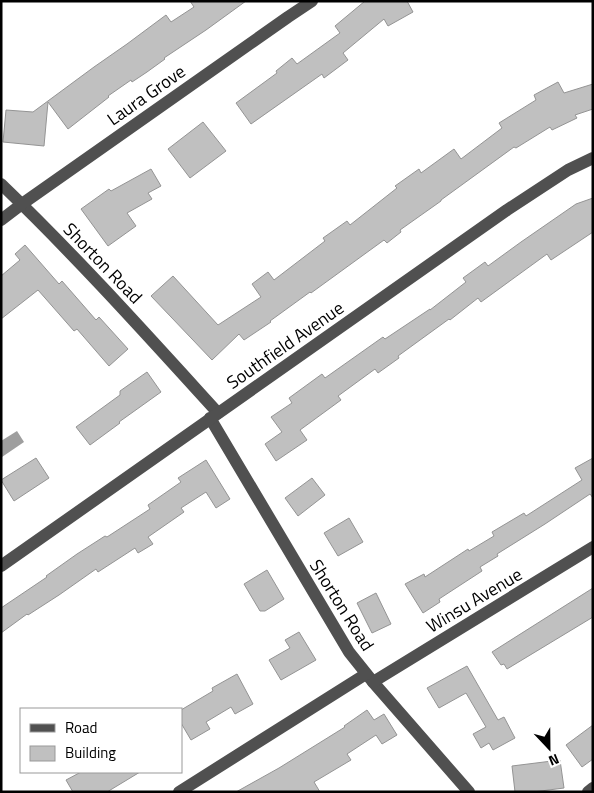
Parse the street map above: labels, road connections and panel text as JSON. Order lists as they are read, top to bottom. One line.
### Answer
{"streets":{"street":["Laura Grove","Shorton Road","Southfield Avenue","Winsu Avenue"]},"crossings":[["Laura Grove","Shorton Road"],["Shorton Road","Southfield Avenue"],["Shorton Road","Winsu Avenue"]],"legend":["Road","Building"],"north":"bottom"}
